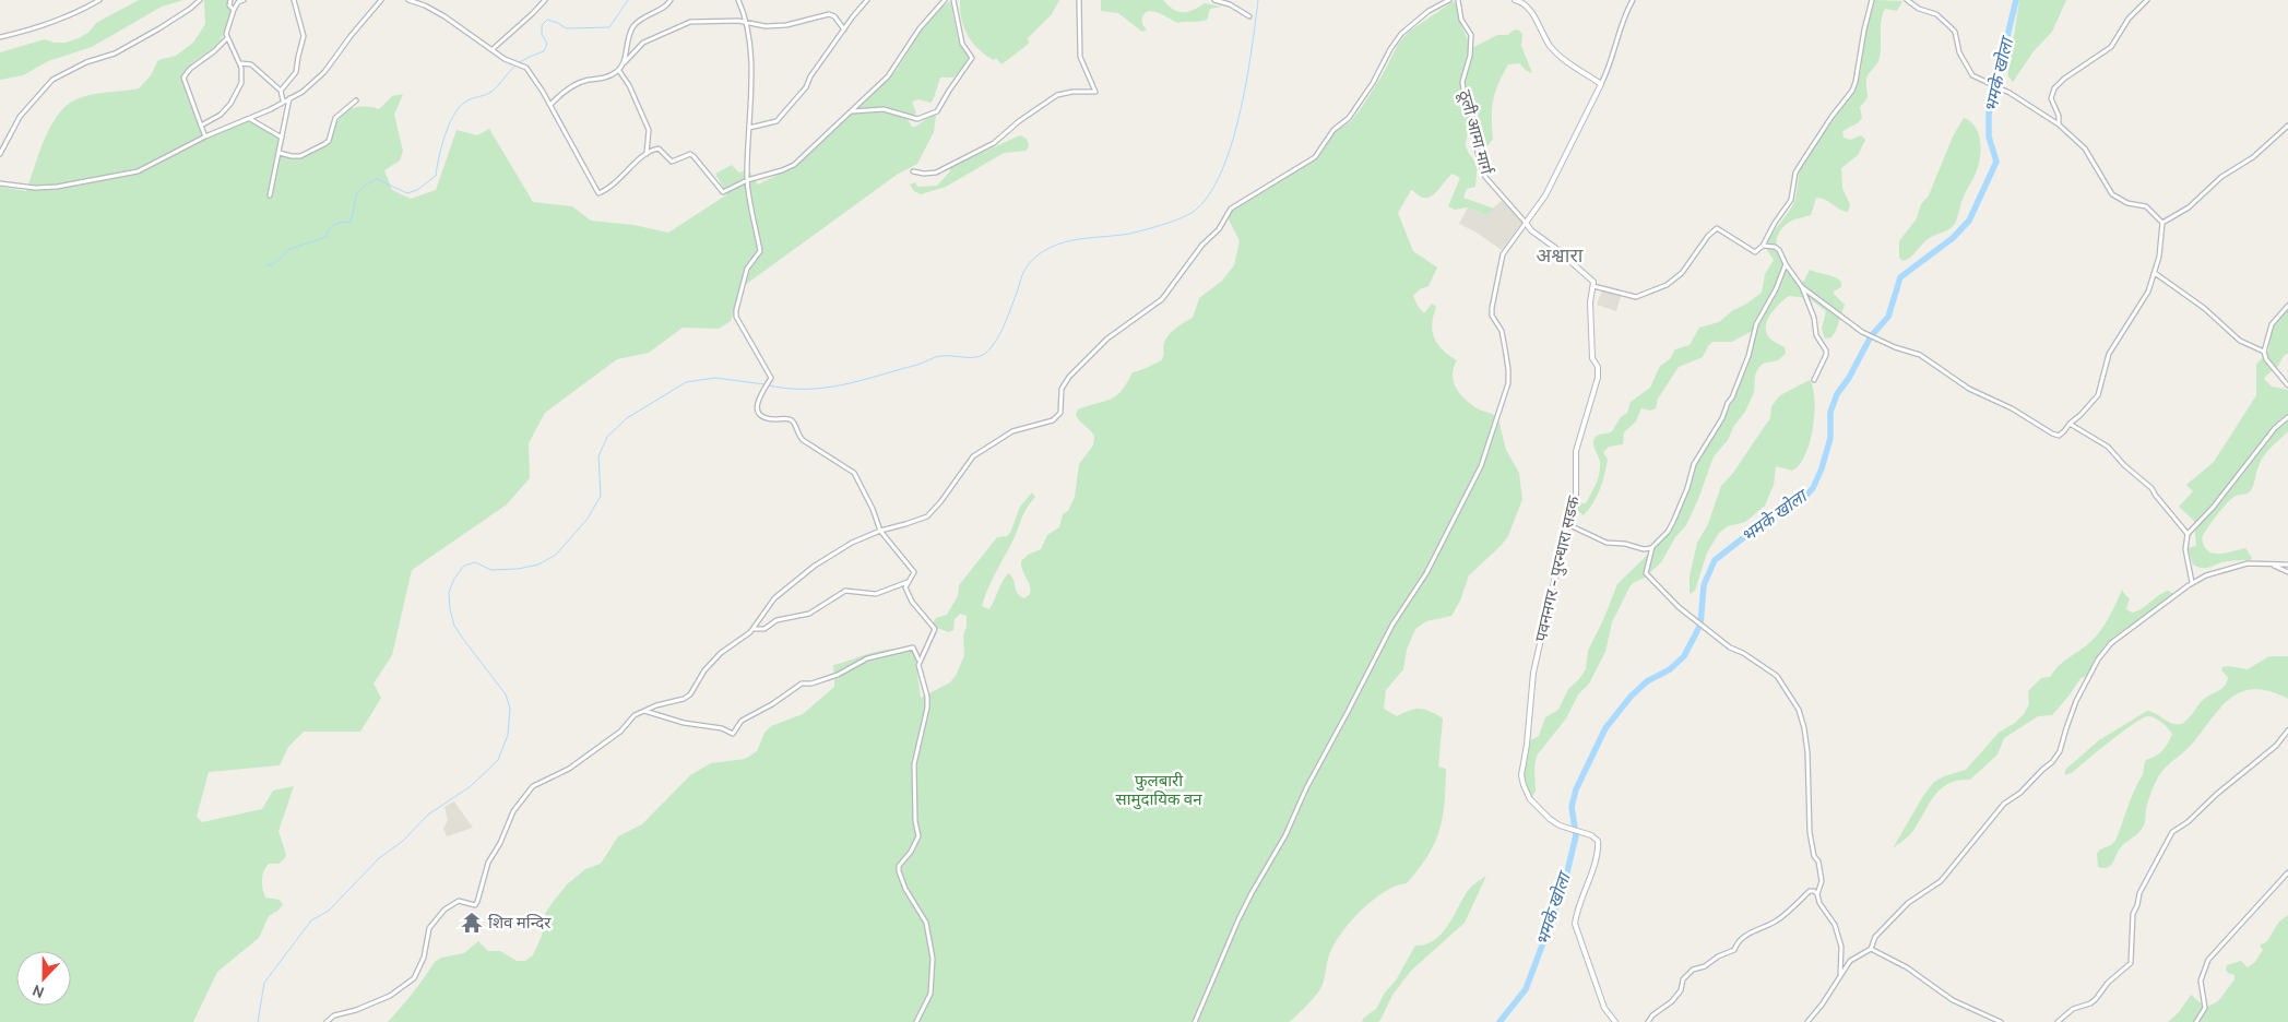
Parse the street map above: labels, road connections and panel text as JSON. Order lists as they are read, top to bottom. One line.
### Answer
{"streets":{"street":["ठूली आमा मार्ग","पवननगर - पुरन्धारा सडक"]},"districts":["अश्वारा"],"water":["भमके खोला"],"parks":["फुलबारी सामुदायिक वन"],"places":{"temple":["शिव मन्दिर"]},"north":"bottom"}
